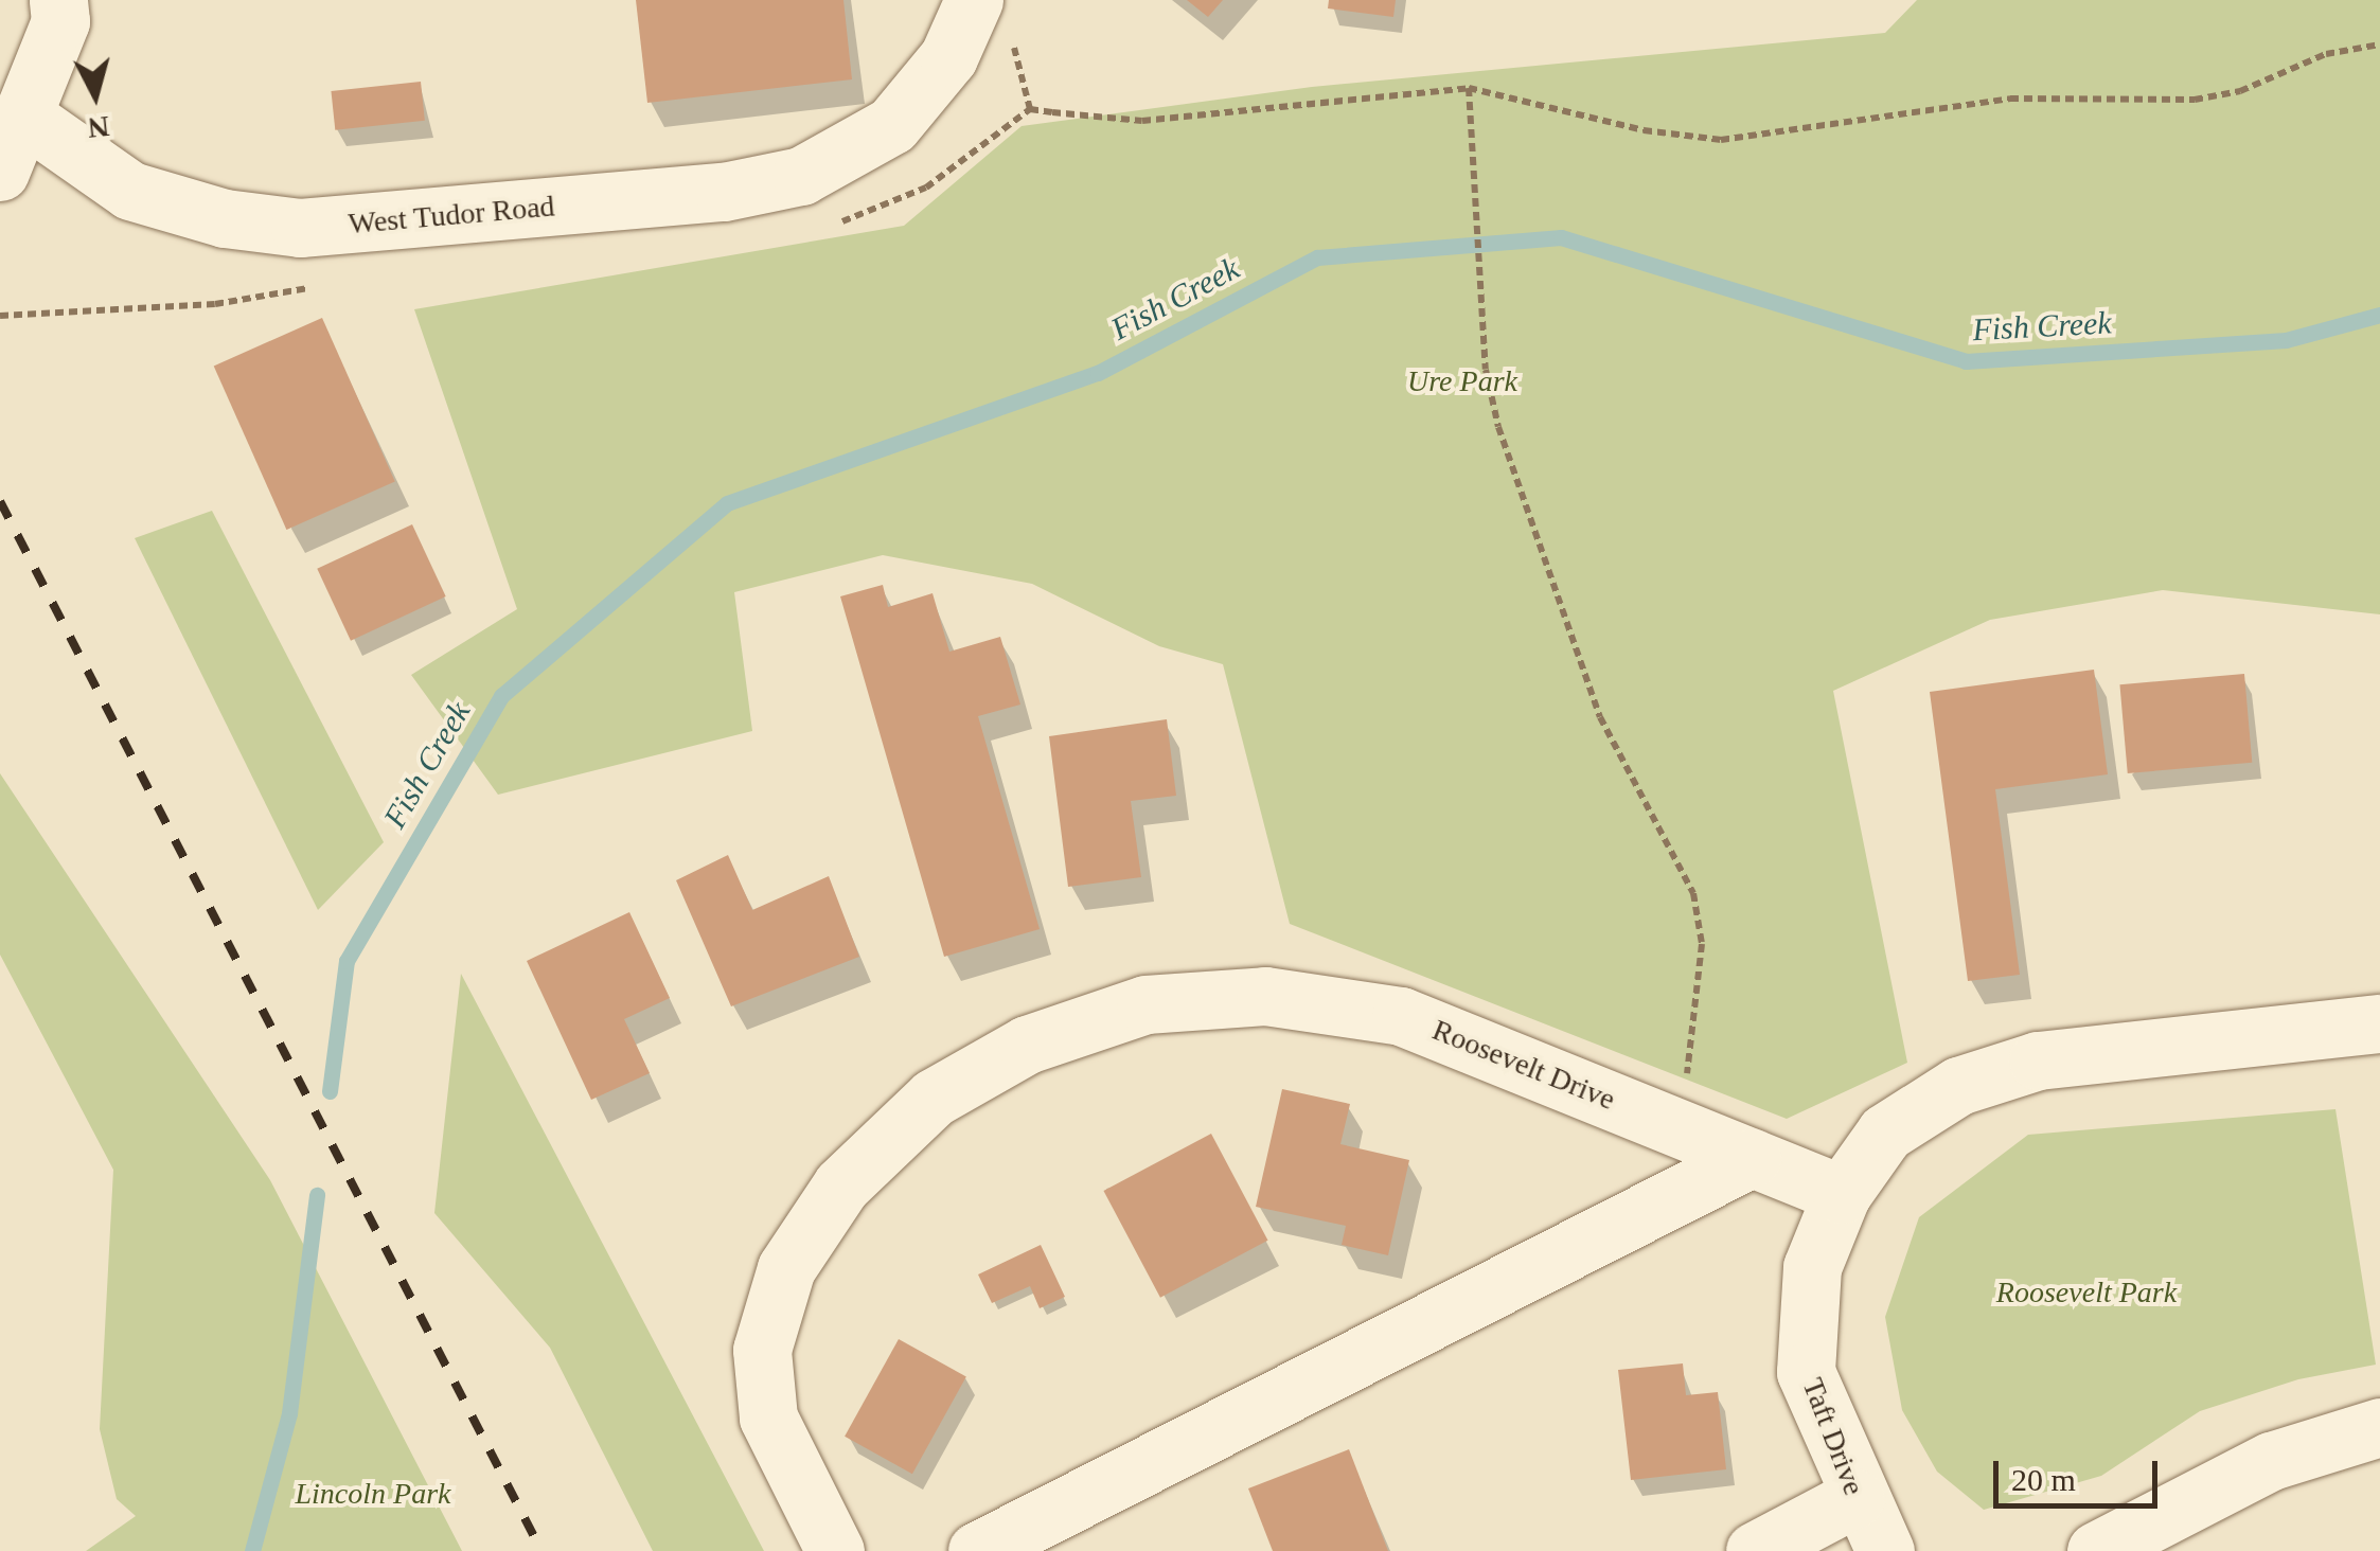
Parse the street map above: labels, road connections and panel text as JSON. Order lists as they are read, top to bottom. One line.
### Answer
{"streets":{"street":["West Tudor Road","Roosevelt Drive","Taft Drive"]},"crossings":[["Roosevelt Drive","Taft Drive"]],"water":["Fish Creek"],"parks":["Ure Park","Roosevelt Park","Lincoln Park"],"scale_bar":"20 m","north":"bottom"}
